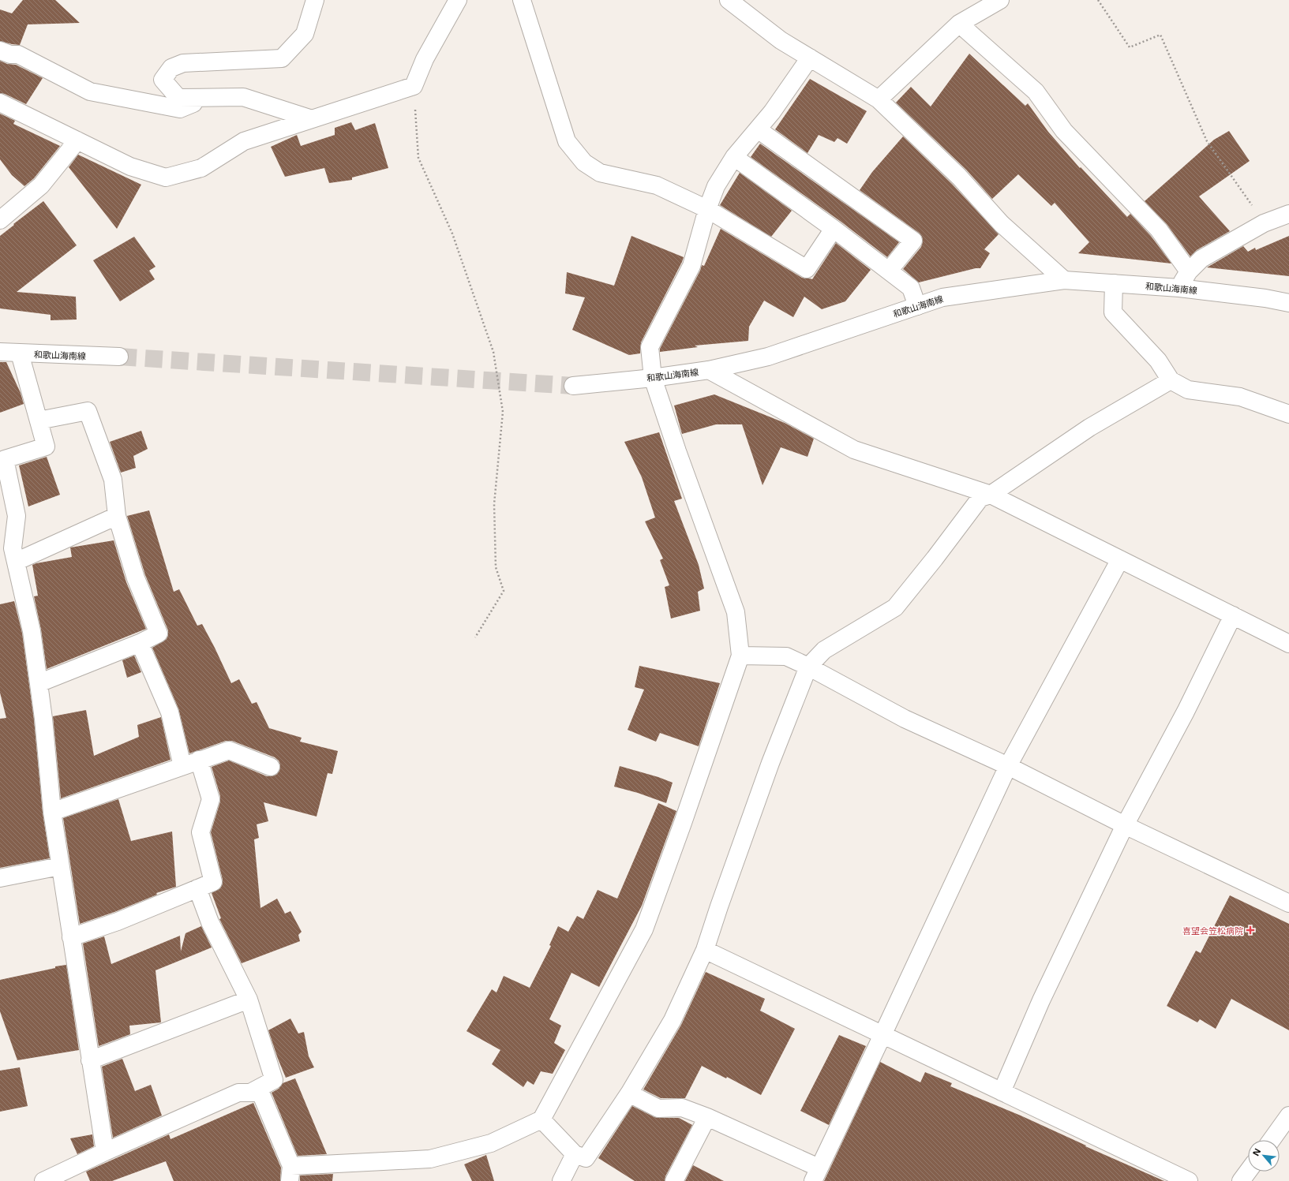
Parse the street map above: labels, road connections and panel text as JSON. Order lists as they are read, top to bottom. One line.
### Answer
{"streets":{"main road":["和歌山海南線"]},"places":{"health":["喜望会笠松病院"]},"north":"top left"}
